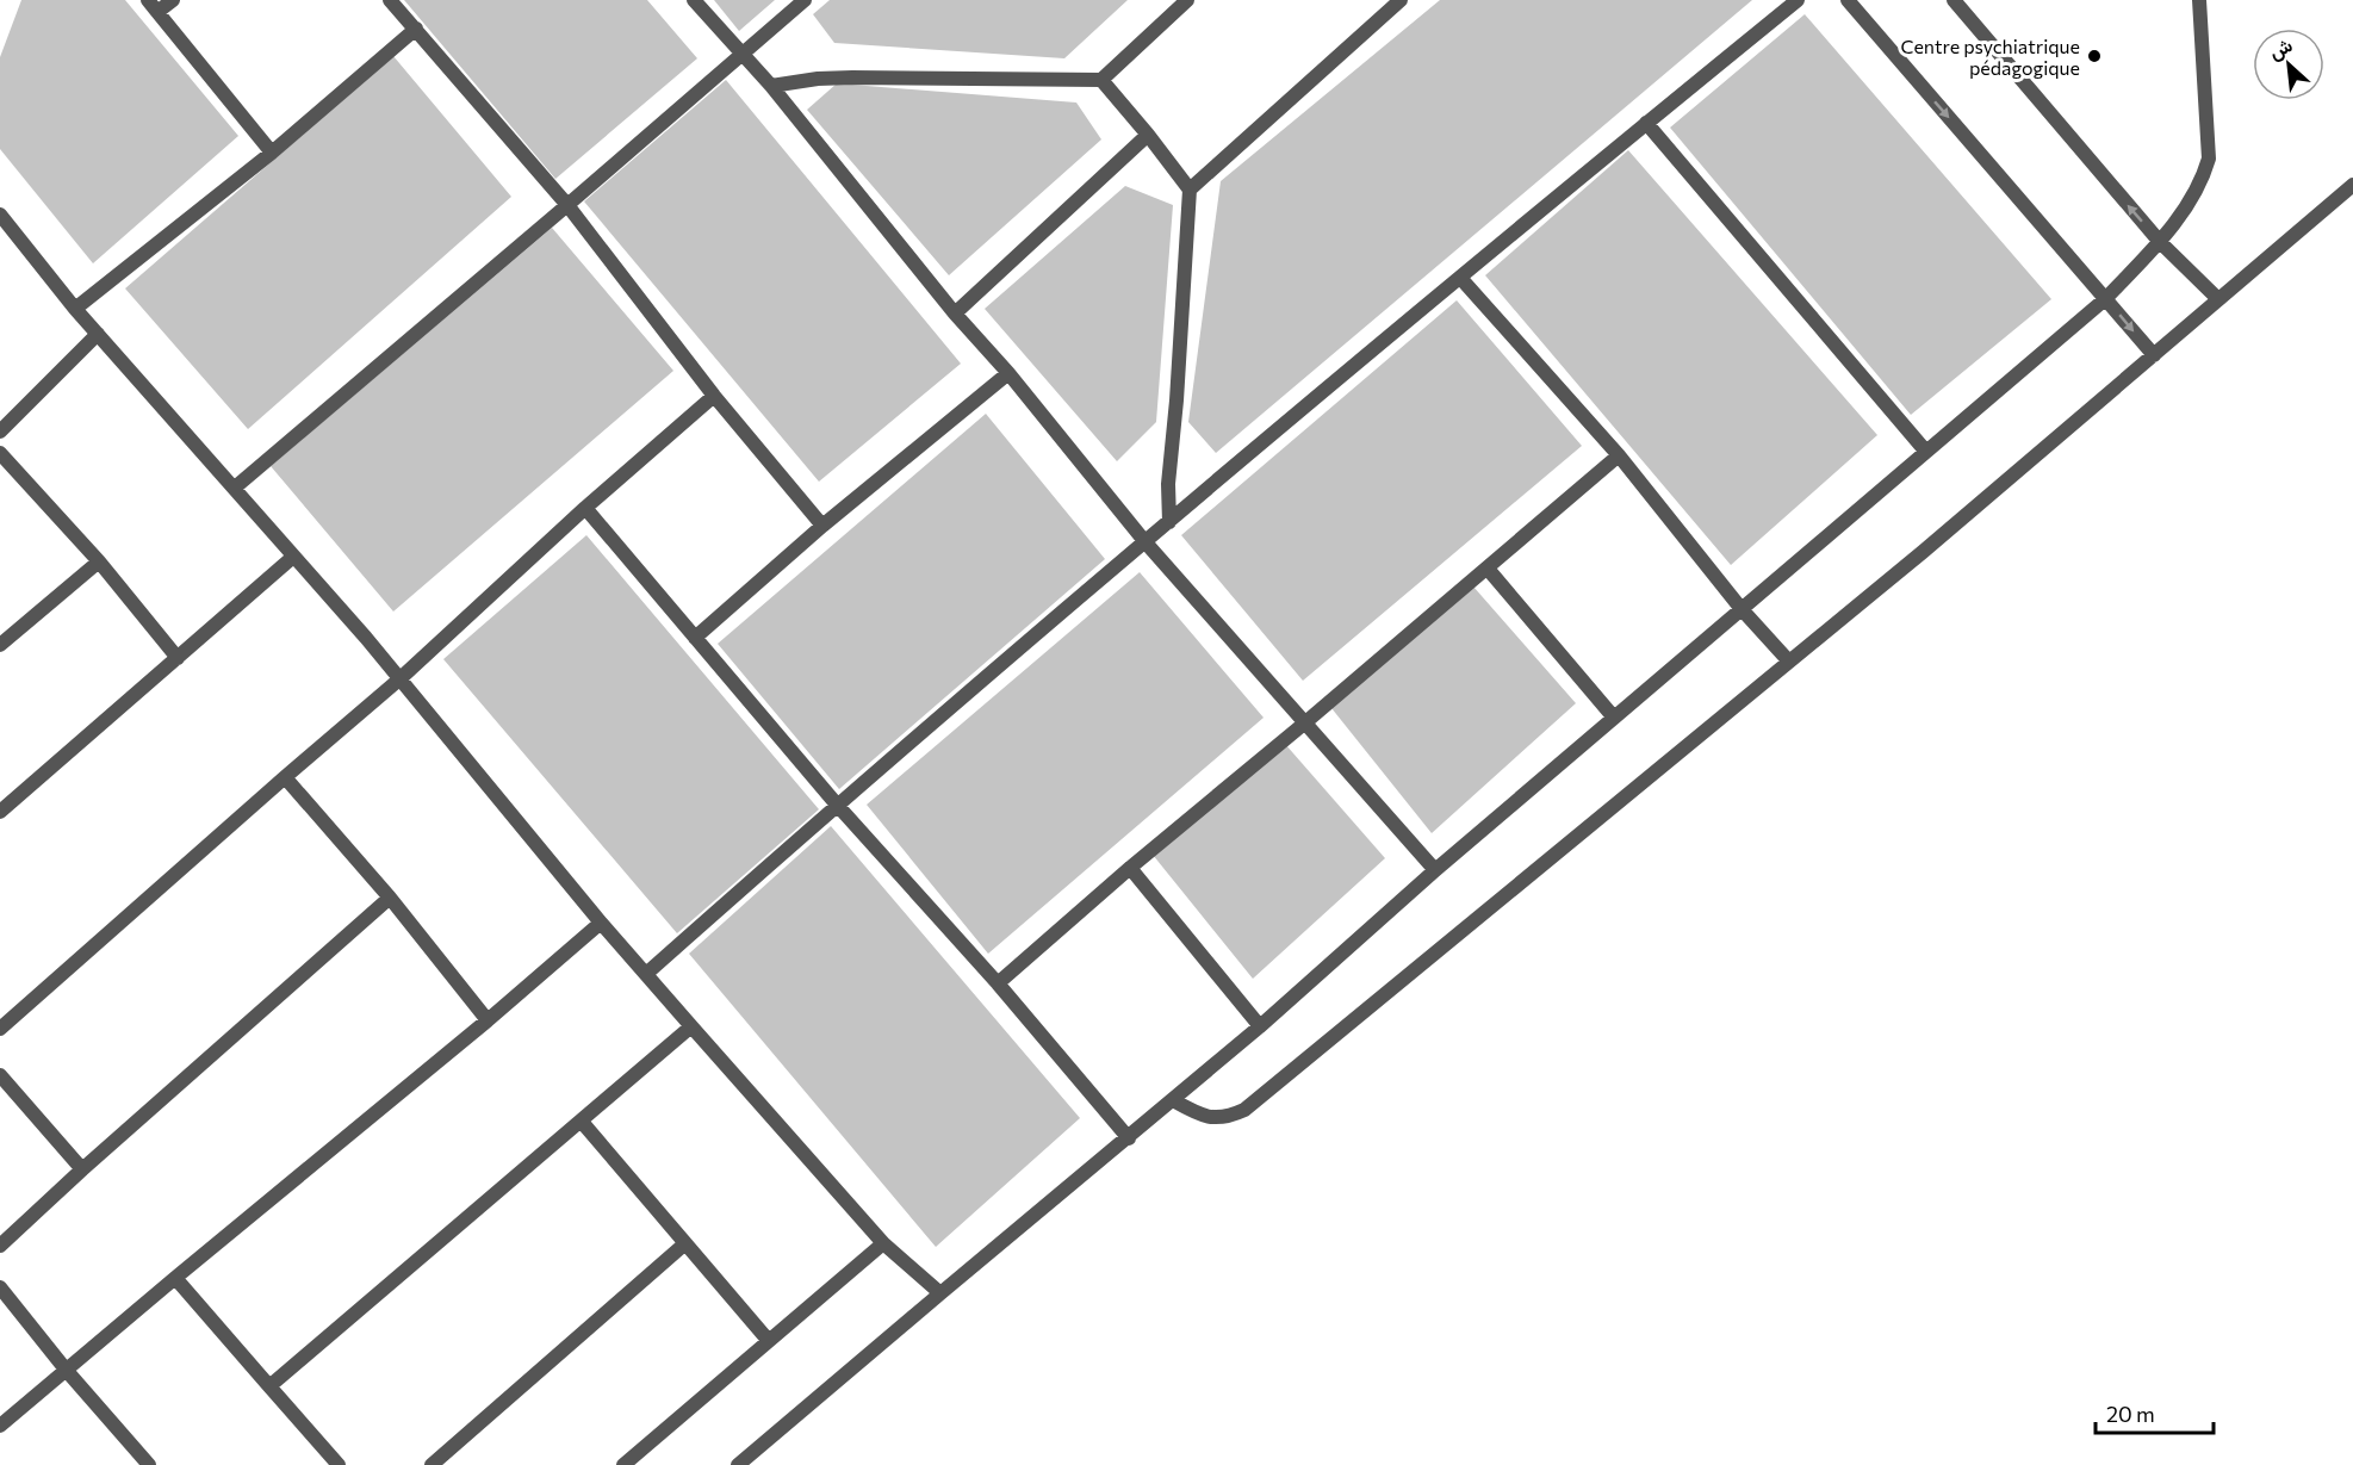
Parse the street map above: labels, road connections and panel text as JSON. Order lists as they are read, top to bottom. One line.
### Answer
{"places":["Centre psychiatrique pédagogique"],"scale_bar":"20 m","north":"top left"}
